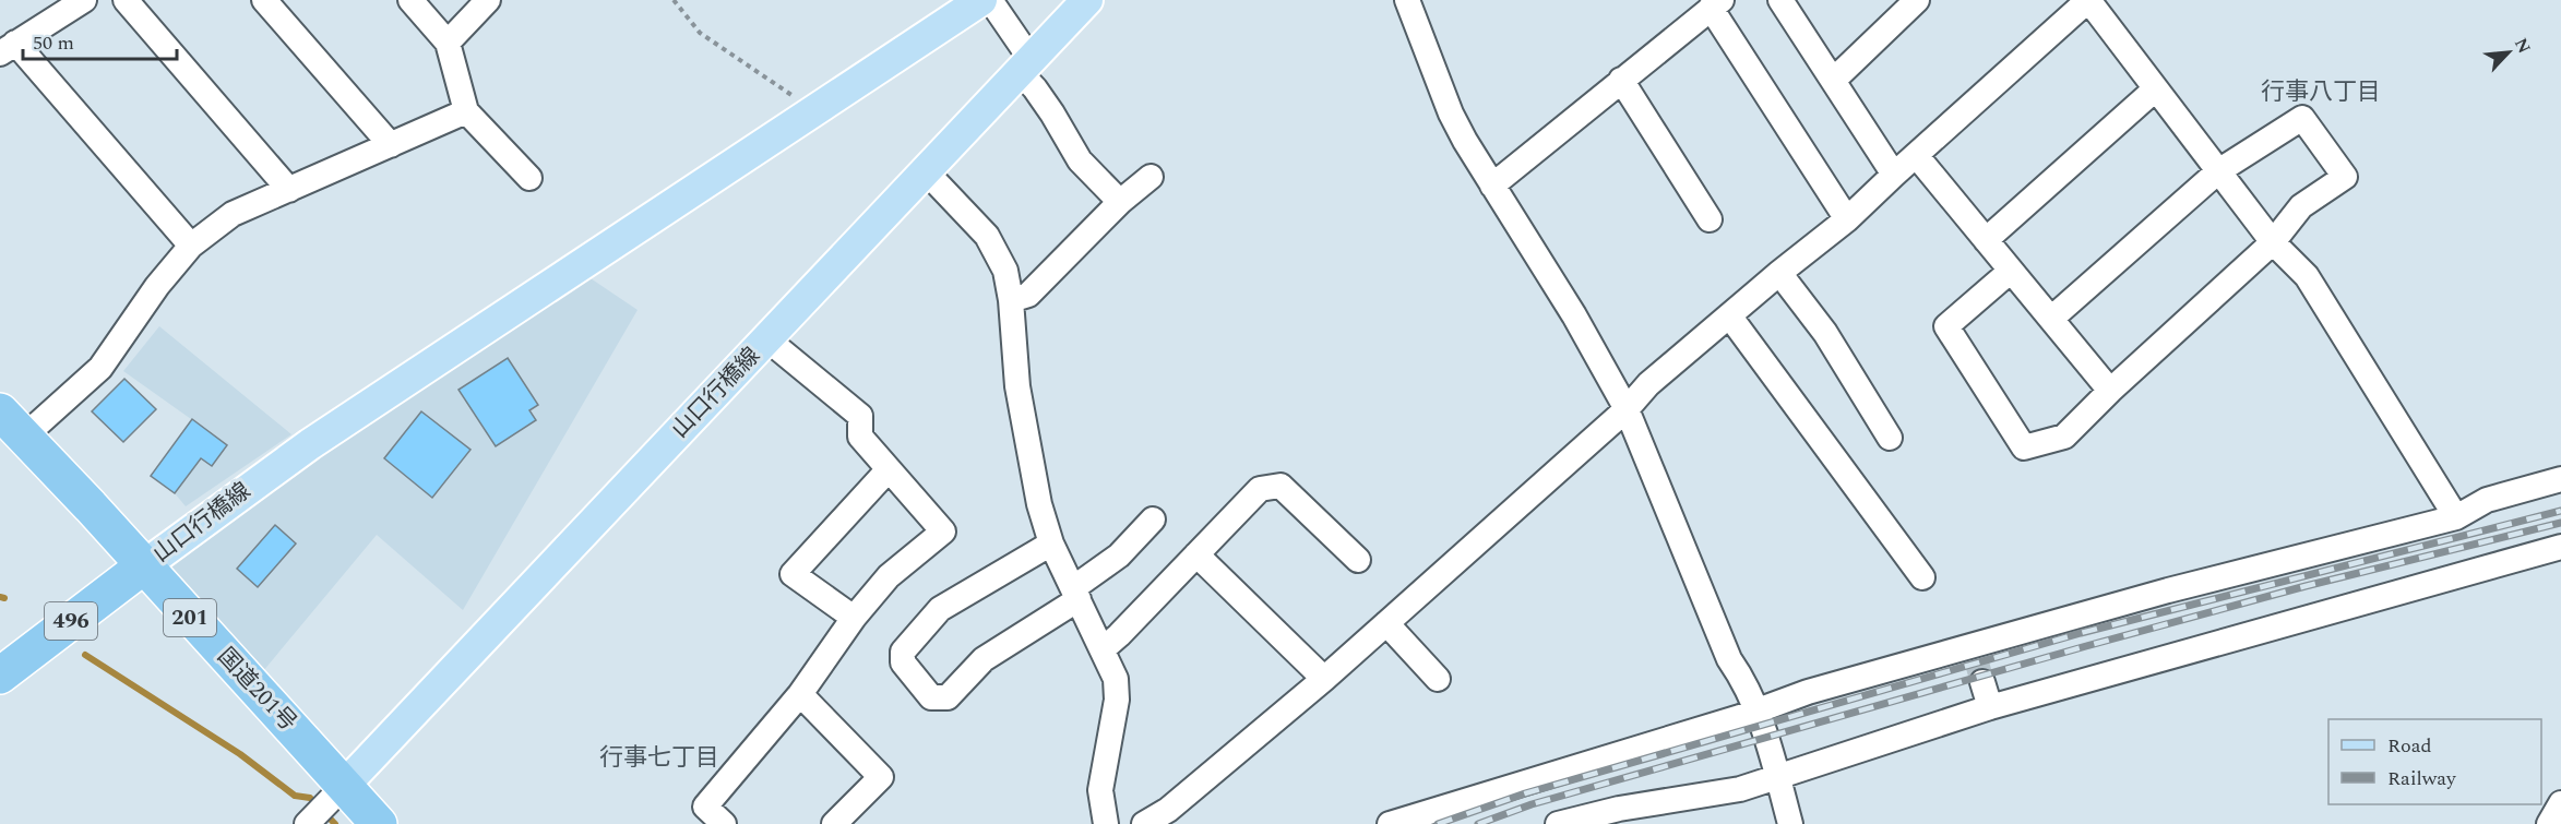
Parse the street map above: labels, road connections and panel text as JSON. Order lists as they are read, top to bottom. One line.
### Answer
{"streets":{"highway":["201","496","国道201号"],"main road":["山口行橋線"]},"crossings":[["山口行橋線","496"],["山口行橋線","国道201号"],["496","国道201号"]],"districts":["行事八丁目","行事七丁目"],"legend":["Road","Railway"],"scale_bar":"50 m","north":"top right"}
